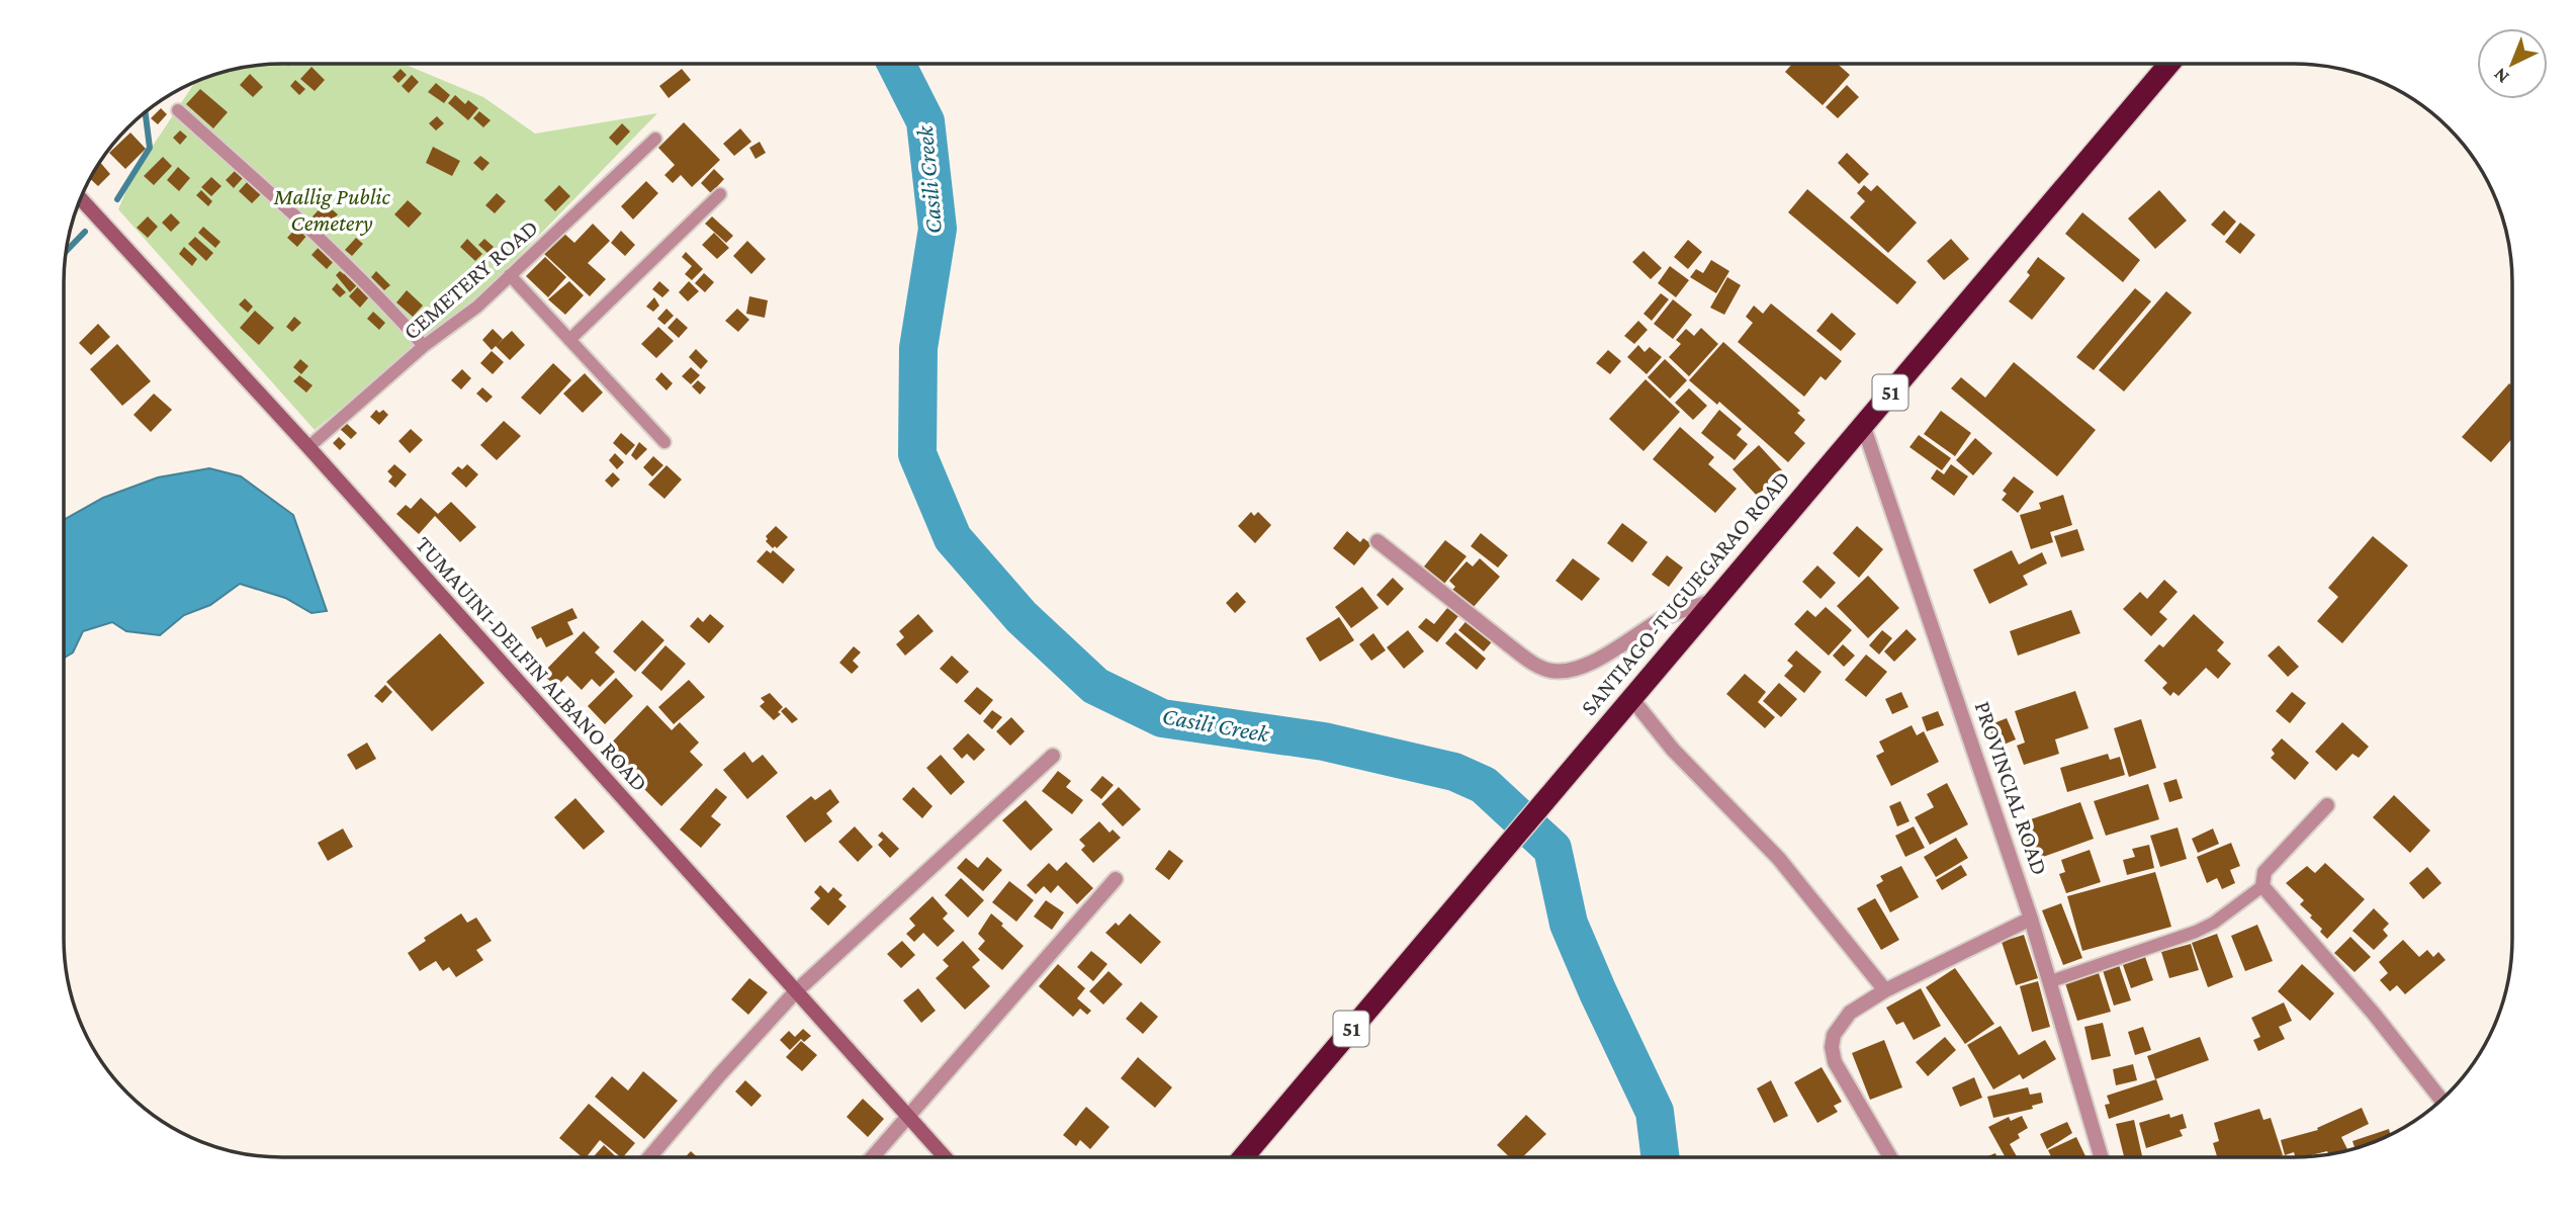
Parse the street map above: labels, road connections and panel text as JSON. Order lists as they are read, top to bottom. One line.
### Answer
{"streets":{"highway":["51","SANTIAGO-TUGUEGARAO ROAD"],"main road":["TUMAUINI-DELFIN ALBANO ROAD"],"street":["PROVINCIAL ROAD"],"lane":["CEMETERY ROAD"]},"crossings":[["CEMETERY ROAD","TUMAUINI-DELFIN ALBANO ROAD"],["SANTIAGO-TUGUEGARAO ROAD","PROVINCIAL ROAD"]],"water":["Casili Creek"],"parks":["Mallig Public Cemetery"],"north":"bottom left"}
